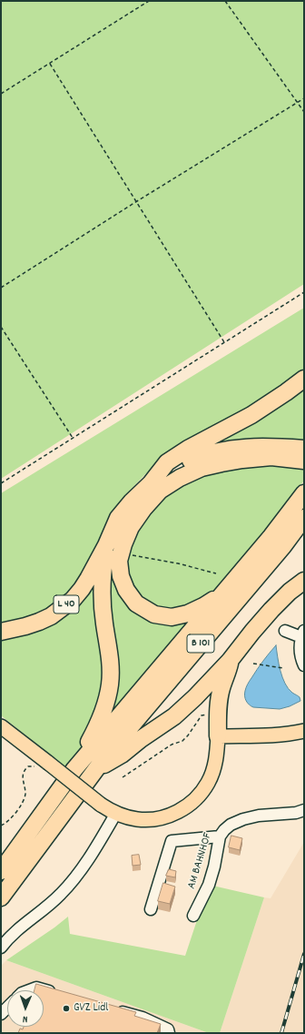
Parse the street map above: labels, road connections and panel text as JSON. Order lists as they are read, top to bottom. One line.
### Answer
{"streets":{"highway":["L 40","B 101"],"street":["AM BAHNHOF"]},"places":["GVZ Lidl"],"north":"bottom"}
